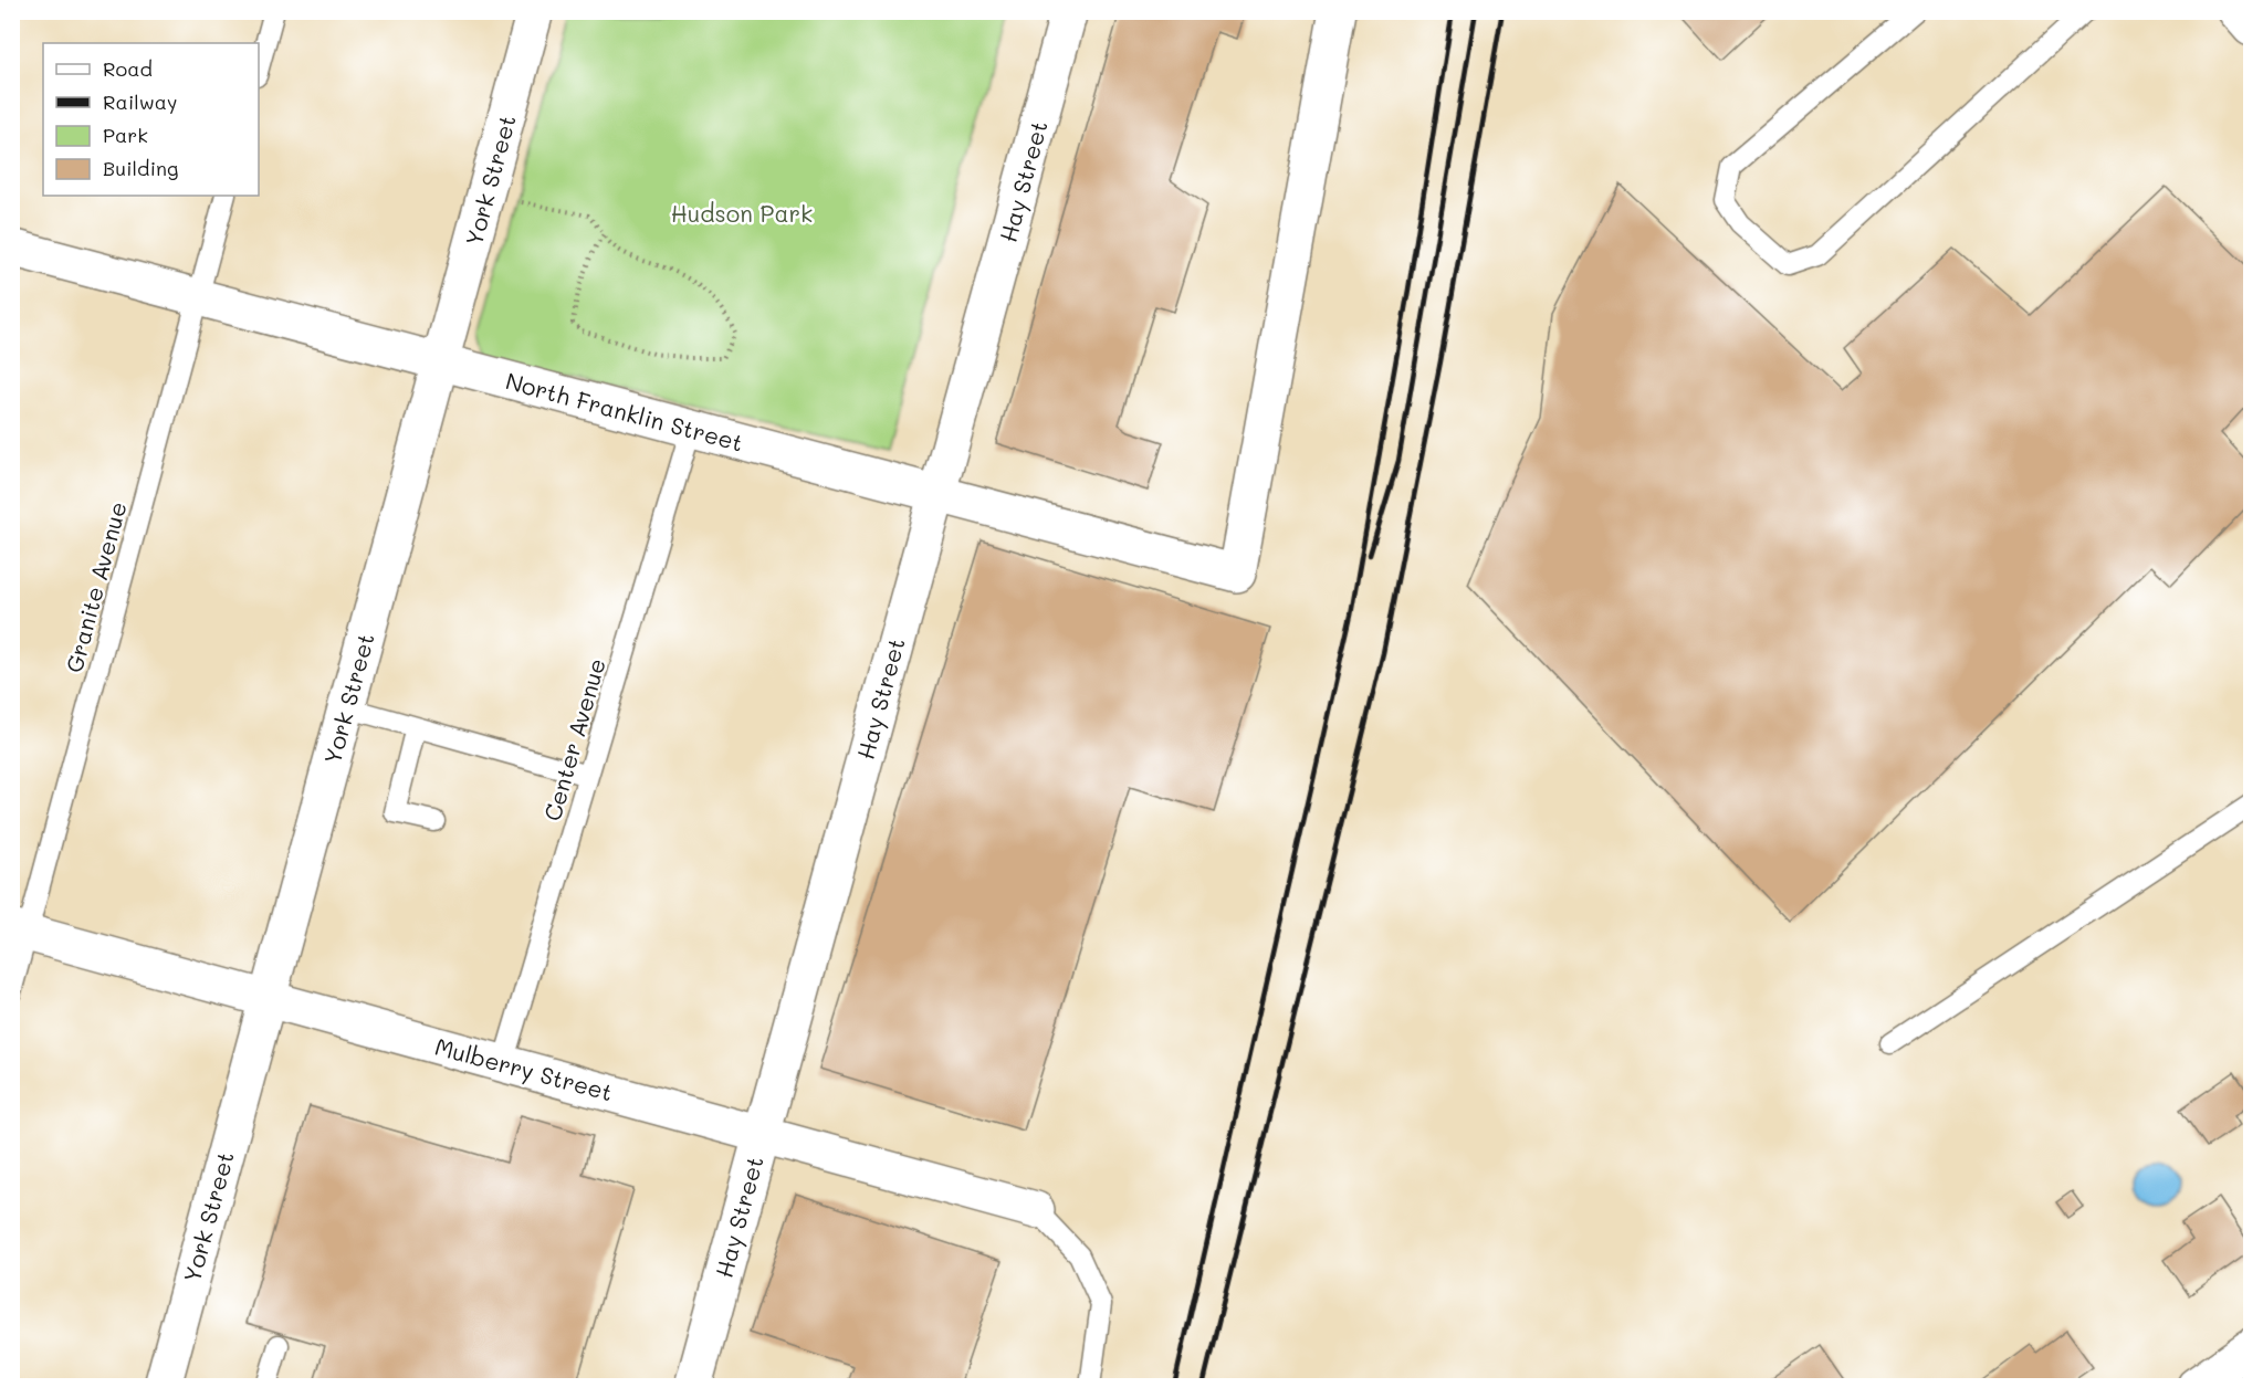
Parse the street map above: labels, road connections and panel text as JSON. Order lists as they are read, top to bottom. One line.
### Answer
{"streets":{"street":["York Street","Hay Street","North Franklin Street","Mulberry Street"],"lane":["Granite Avenue","Center Avenue"]},"crossings":[["York Street","North Franklin Street"],["York Street","Mulberry Street"],["Hay Street","North Franklin Street"],["Hay Street","Mulberry Street"],["North Franklin Street","Granite Avenue"],["North Franklin Street","Center Avenue"],["Granite Avenue","Mulberry Street"],["Center Avenue","Mulberry Street"]],"parks":["Hudson Park"],"legend":["Road","Railway","Park","Building"]}
